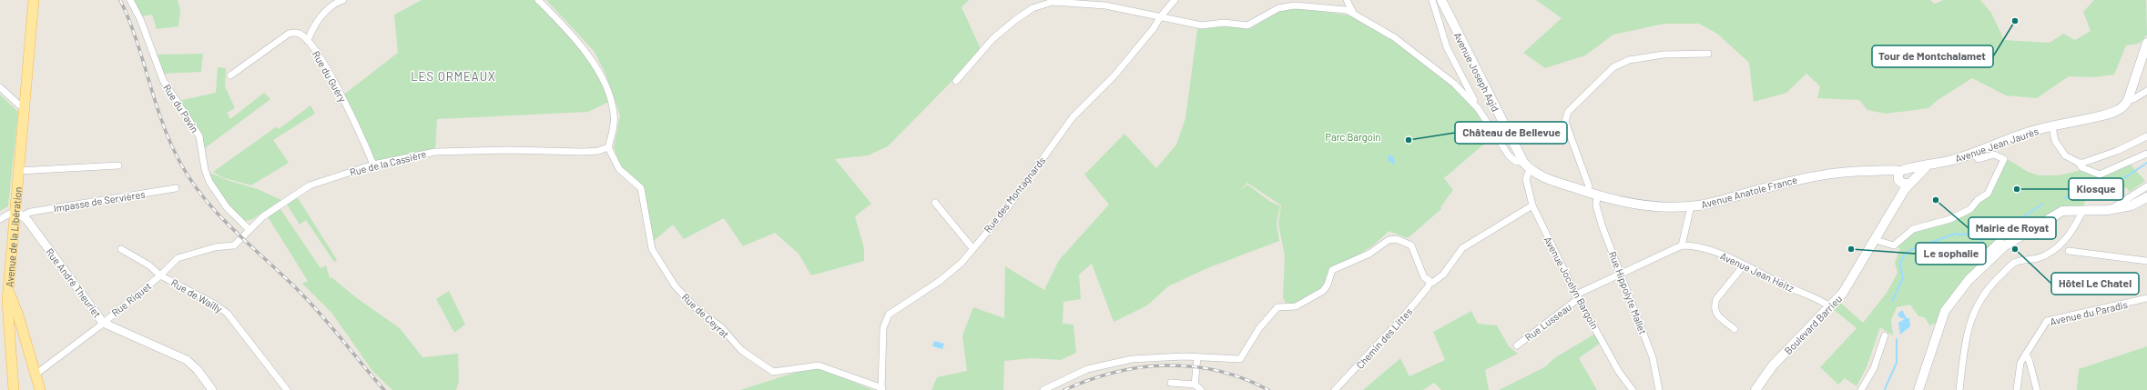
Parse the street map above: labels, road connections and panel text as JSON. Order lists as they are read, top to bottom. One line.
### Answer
{"streets":{"main road":["Avenue Joseph Agid","Avenue Jean Jaurès","Avenue Anatole France","Avenue de la Libération","Boulevard Barrieu"],"street":["Rue du Guéry","Rue du Pavin","Rue de la Cassière","Rue des Montagnards","Impasse de Servières","Avenue Jean Heitz","Rue André Theuriet","Avenue Jocelyn Bargoin","Rue Hippolyte Mallet","Rue de Wailly","Rue Riquet","Avenue du Paradis","Rue de Ceyrat","Rue Lusseau","Chemin des Littes"]},"crossings":[["Avenue Joseph Agid","Avenue Anatole France"],["Rue du Guéry","Rue de la Cassière"],["Rue du Pavin","Rue de la Cassière"],["Avenue Jean Jaurès","Avenue Anatole France"],["Avenue Jean Jaurès","Boulevard Barrieu"],["Rue de la Cassière","Rue Riquet"],["Rue de la Cassière","Rue de Ceyrat"],["Avenue Anatole France","Avenue Jocelyn Bargoin"],["Avenue Anatole France","Rue Hippolyte Mallet"],["Avenue Anatole France","Boulevard Barrieu"],["Rue des Montagnards","Rue de Ceyrat"],["Impasse de Servières","Avenue de la Libération"],["Impasse de Servières","Rue André Theuriet"],["Avenue de la Libération","Rue André Theuriet"],["Avenue Jean Heitz","Avenue Jocelyn Bargoin"],["Avenue Jean Heitz","Rue Hippolyte Mallet"],["Avenue Jean Heitz","Rue Lusseau"],["Avenue Jean Heitz","Boulevard Barrieu"],["Rue André Theuriet","Rue Riquet"],["Avenue Jocelyn Bargoin","Rue Lusseau"],["Rue de Wailly","Rue Riquet"]],"districts":["LES ORMEAUX"],"parks":["Parc Bargoin"],"places":["Tour de Montchalamet","Château de Bellevue","Kiosque","Mairie de Royat","Le sophalie","Hôtel Le Chatel"]}
